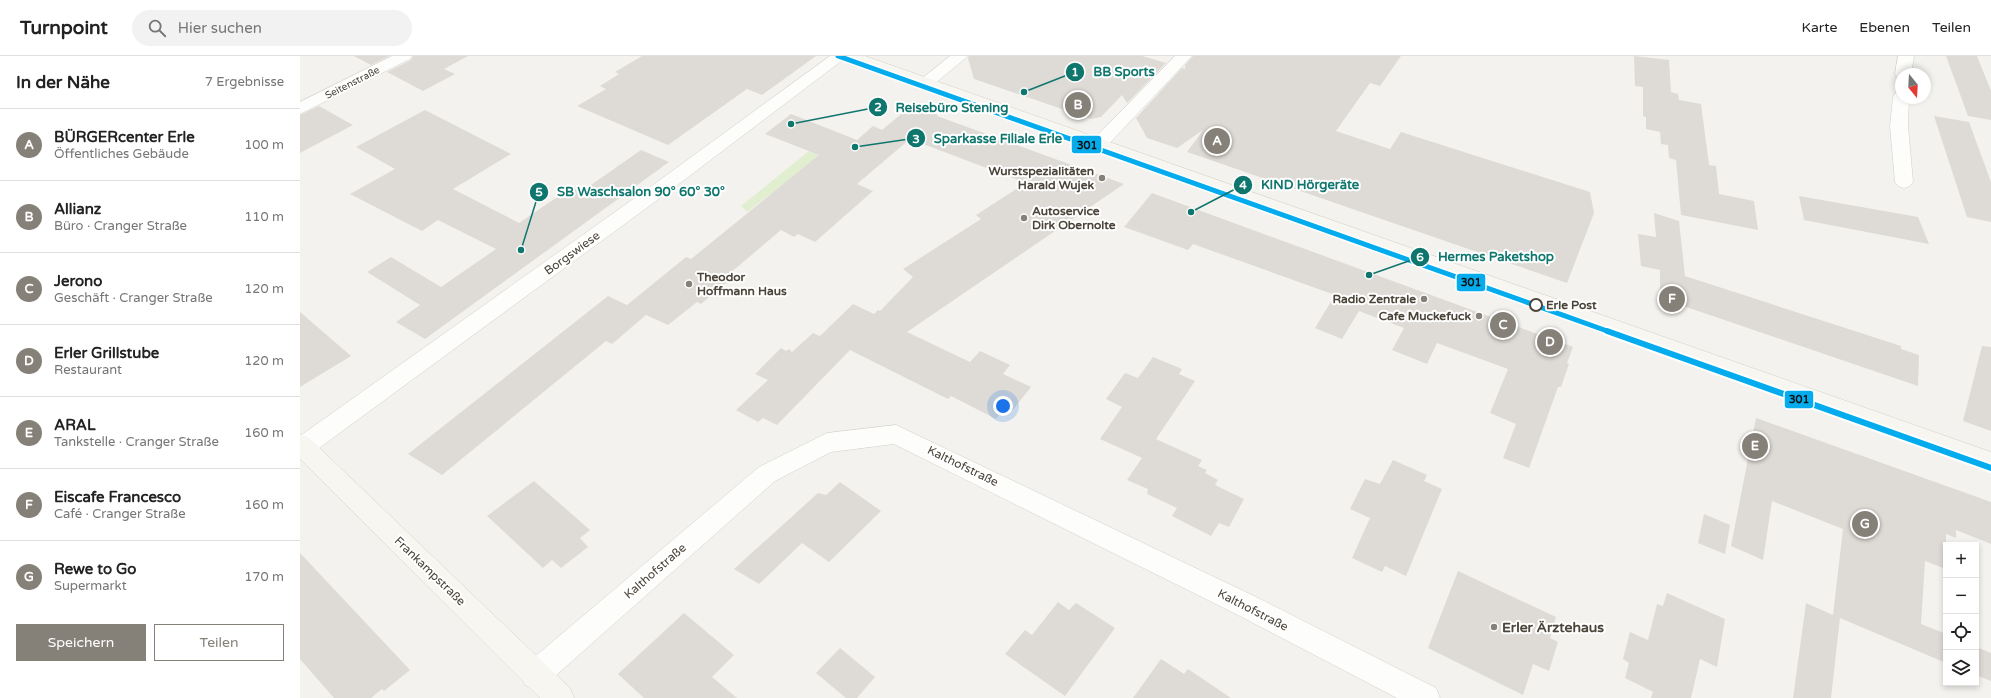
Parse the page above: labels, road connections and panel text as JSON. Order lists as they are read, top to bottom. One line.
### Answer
{"streets":{"main road":["Frankampstraße"],"street":["Seitenstraße","Borgswiese","Kalthofstraße"]},"crossings":[["Borgswiese","Frankampstraße"],["Kalthofstraße","Frankampstraße"]],"places":["BB Sports","Reisebüro Stening","Sparkasse Filiale Erle","Wurstspezialitäten Harald Wujek","KIND Hörgeräte","Autoservice Dirk Obernolte","SB Waschsalon 90° 60° 30°","Hermes Paketshop","Theodor Hoffmann Haus","Radio Zentrale","Erle Post","Cafe Muckefuck","Erler Ärztehaus"],"lines":["transit line 301"],"north":"bottom","page":{"header":"Turnpoint","search":"Hier suchen","nav":["Karte","Ebenen","Teilen"],"heading":["In der Nähe","7 Ergebnisse"],"pins":["B","A","F","C","D","E","G"],"list":[{"mark":"A","name":"BÜRGERcenter Erle","note":"Öffentliches Gebäude","value":"100 m"},{"mark":"B","name":"Allianz","note":"Büro · Cranger Straße","value":"110 m"},{"mark":"C","name":"Jerono","note":"Geschäft · Cranger Straße","value":"120 m"},{"mark":"D","name":"Erler Grillstube","note":"Restaurant","value":"120 m"},{"mark":"E","name":"ARAL","note":"Tankstelle · Cranger Straße","value":"160 m"},{"mark":"F","name":"Eiscafe Francesco","note":"Café · Cranger Straße","value":"160 m"},{"mark":"G","name":"Rewe to Go","note":"Supermarkt","value":"170 m"}],"map_buttons":["+","−"],"buttons":["Speichern","Teilen"]}}
